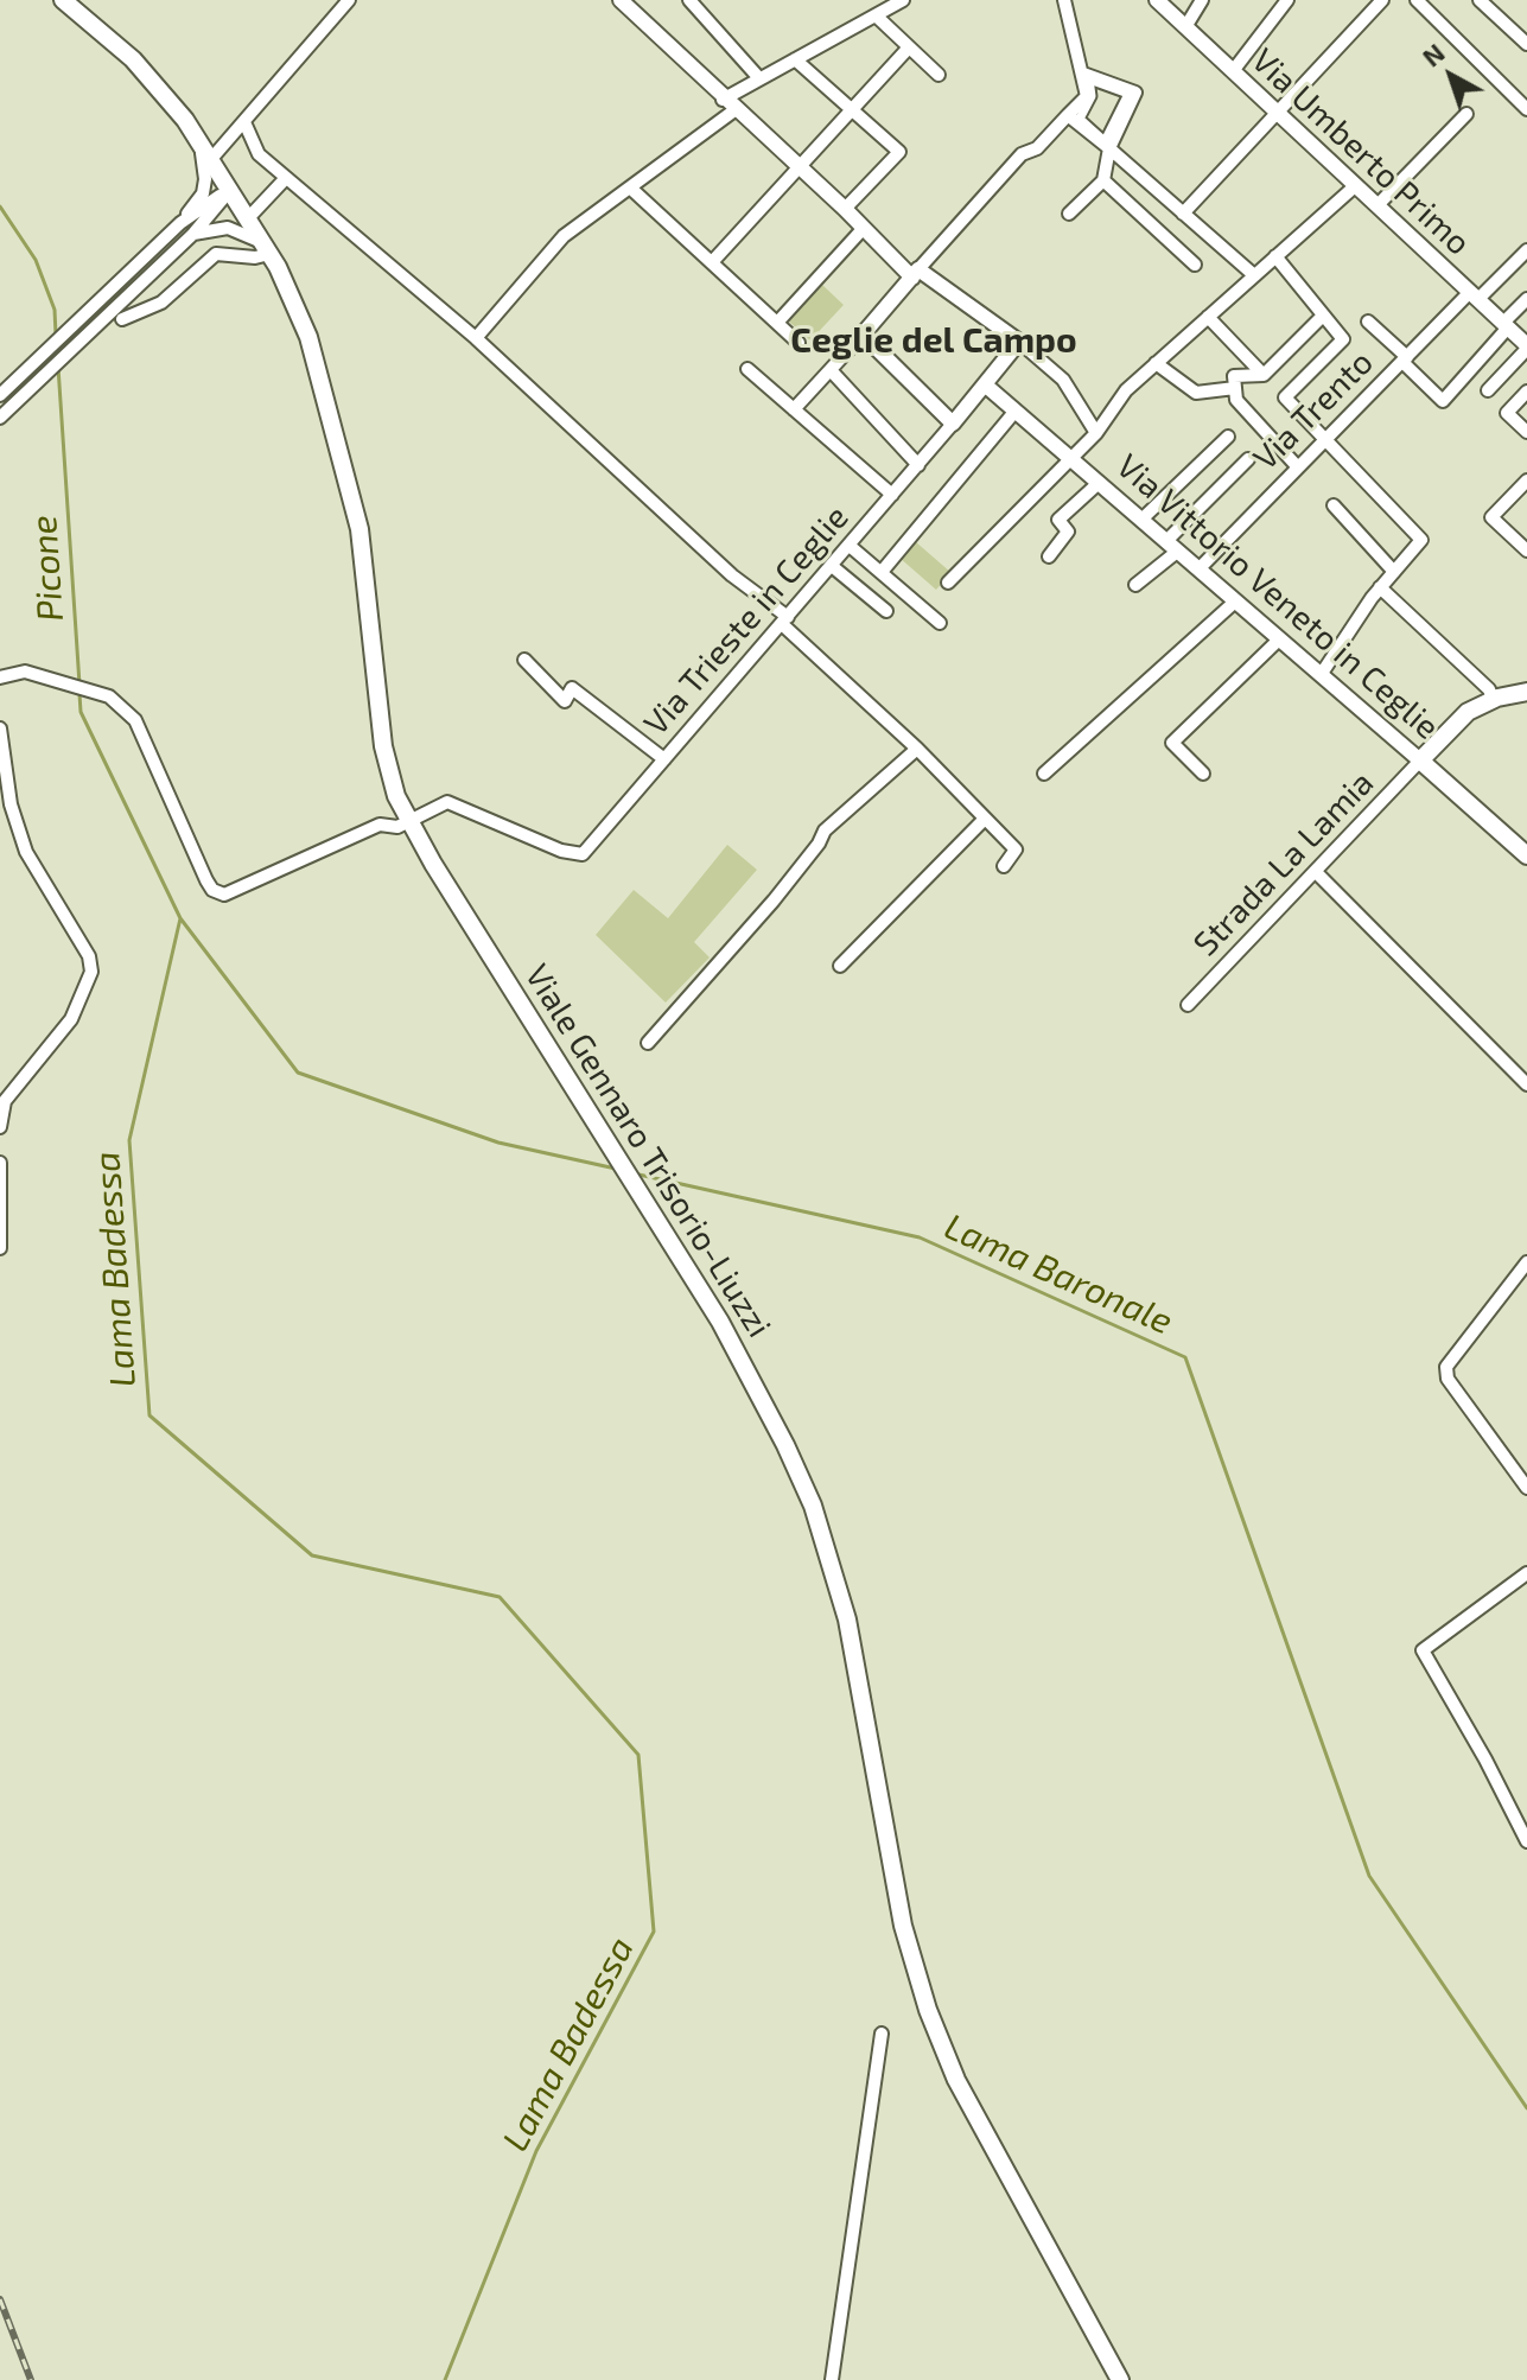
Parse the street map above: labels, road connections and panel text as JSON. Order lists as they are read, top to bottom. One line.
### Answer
{"streets":{"main road":["Via Vittorio Veneto in Ceglie","Viale Gennaro Trisorio-Liuzzi"],"street":["Via Umberto Primo","Via Trento","Via Trieste in Ceglie","Strada La Lamia"]},"crossings":[["Via Umberto Primo","Via Trento"],["Via Trento","Via Vittorio Veneto in Ceglie"],["Via Vittorio Veneto in Ceglie","Strada La Lamia"],["Via Trieste in Ceglie","Viale Gennaro Trisorio-Liuzzi"]],"districts":["Ceglie del Campo"],"water":["Picone","Lama Badessa","Lama Baronale"],"north":"top left"}
